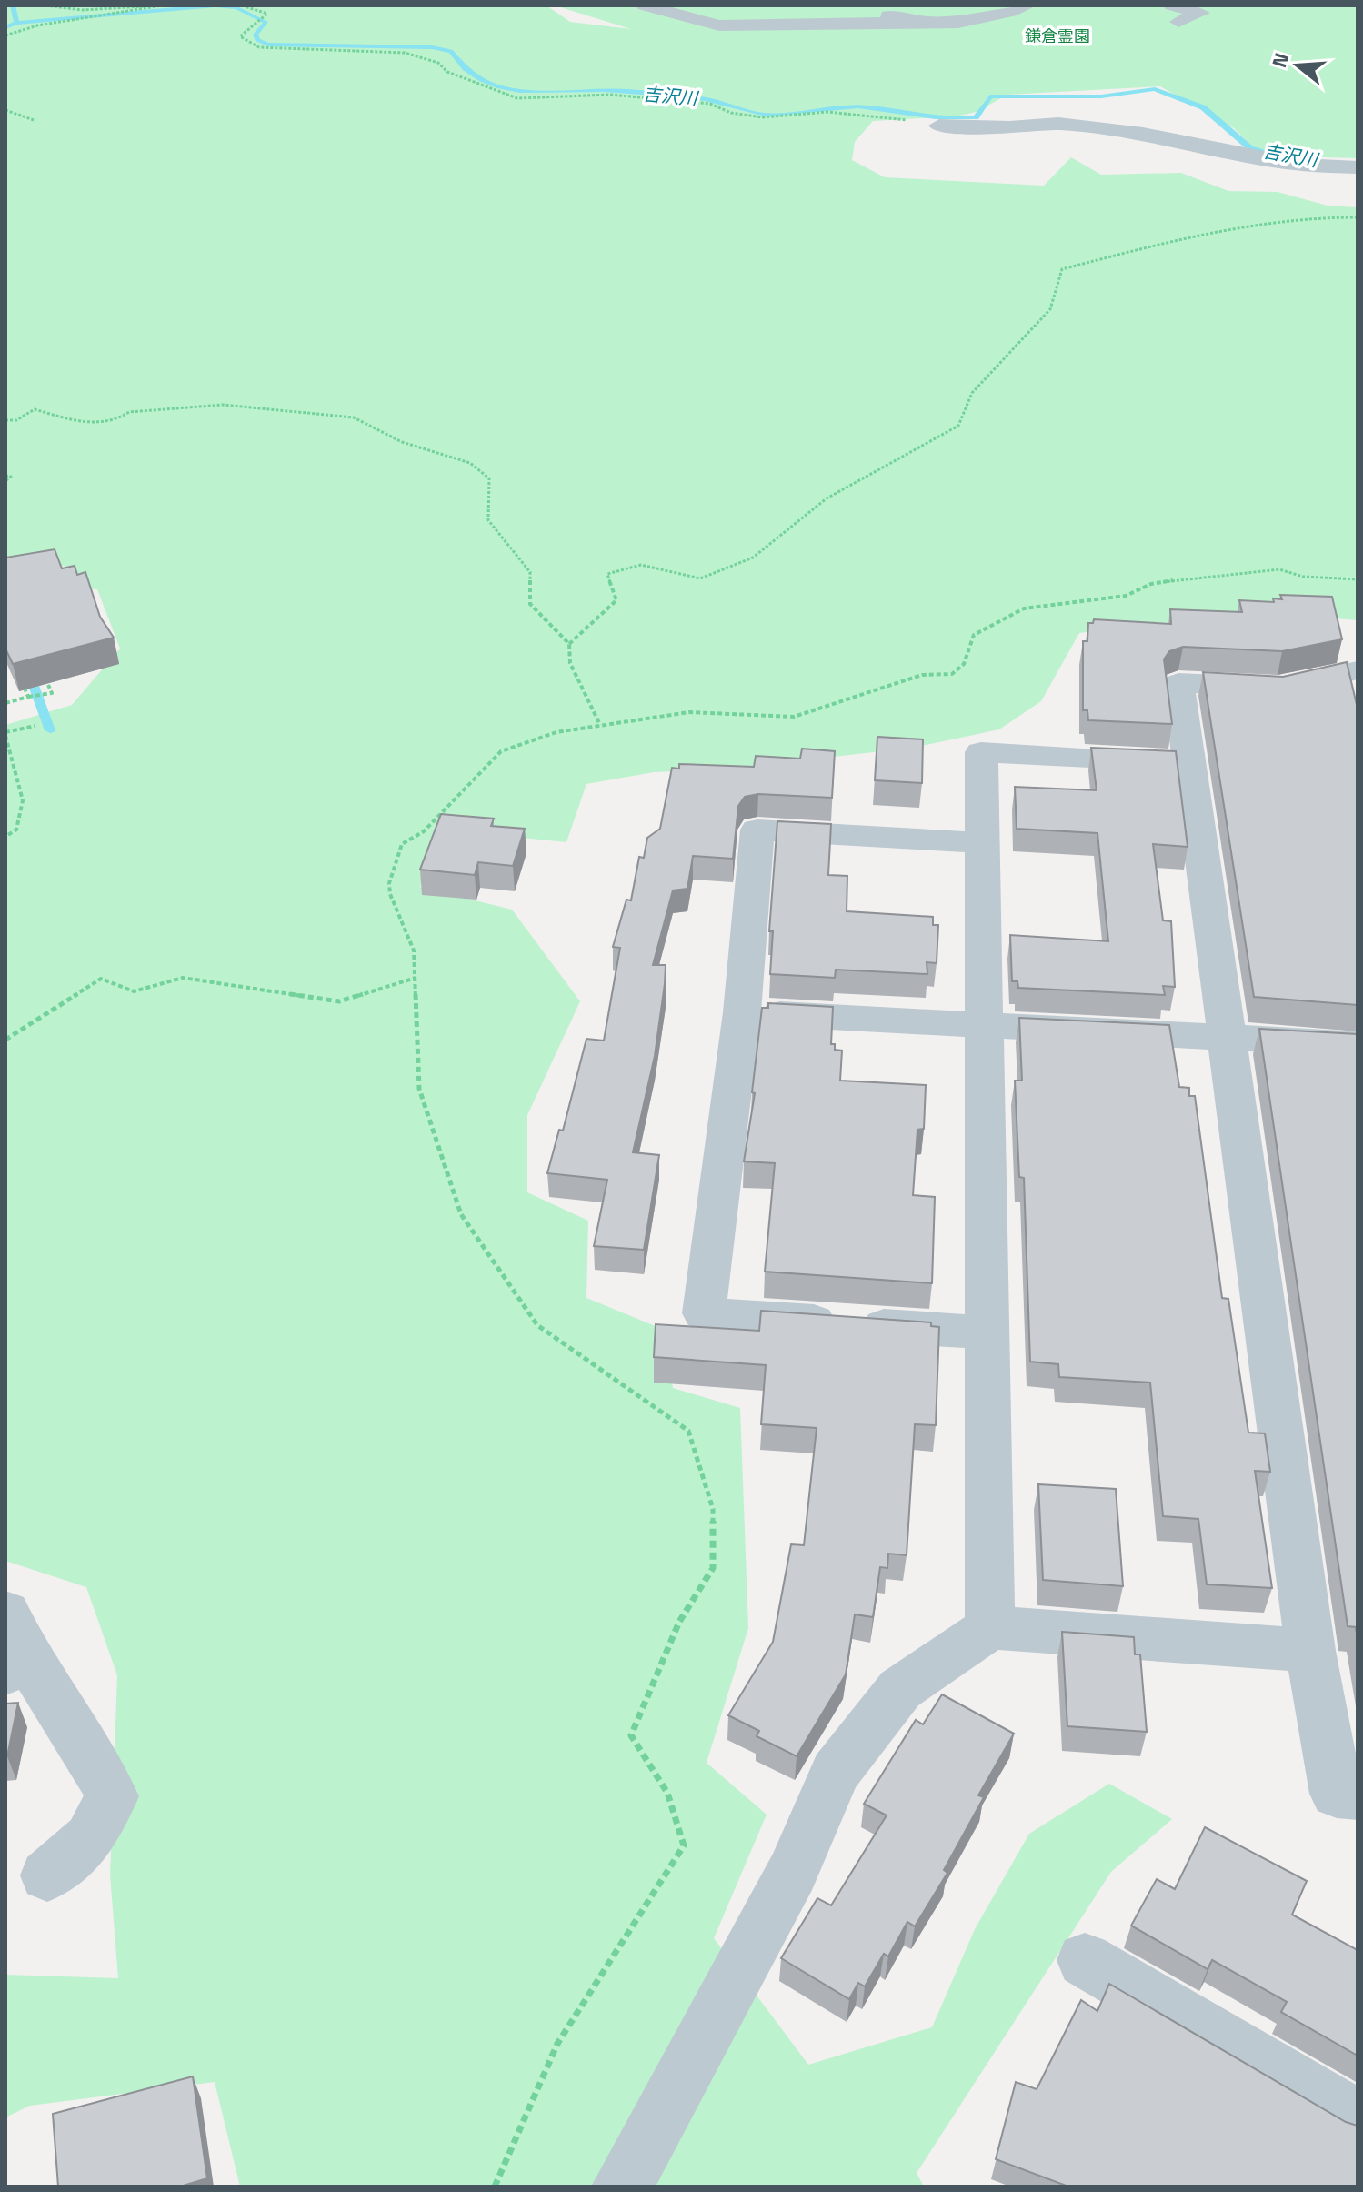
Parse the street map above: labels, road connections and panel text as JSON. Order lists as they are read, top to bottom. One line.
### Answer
{"water":["吉沢川"],"parks":["鎌倉霊園"],"north":"left"}
